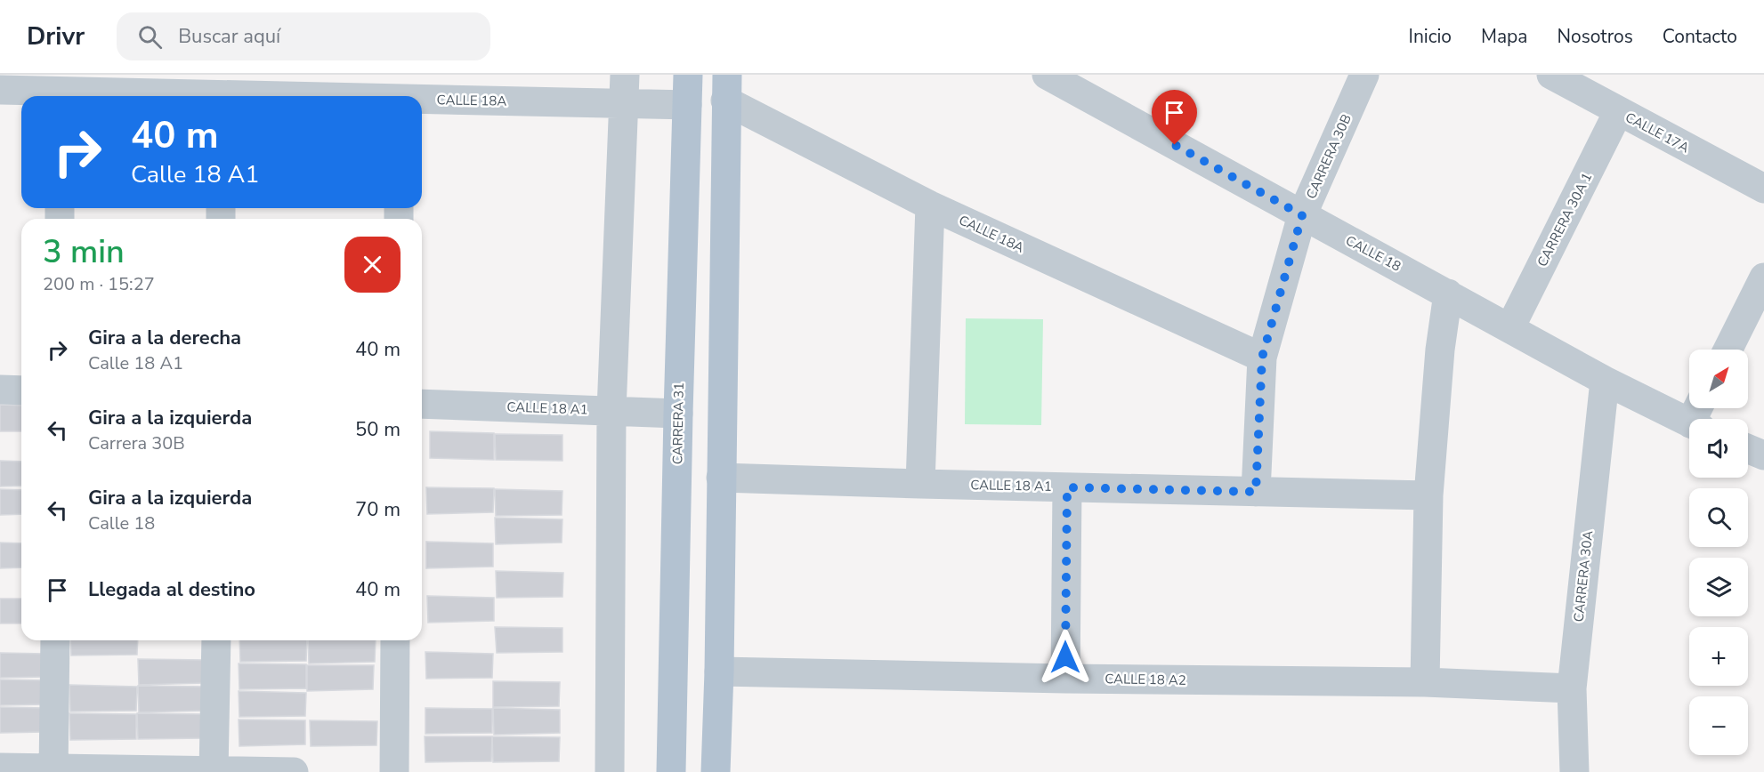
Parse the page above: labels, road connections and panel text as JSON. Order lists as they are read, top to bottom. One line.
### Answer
{"streets":{"main road":["CARRERA 31"],"street":["CALLE 18A","CALLE 17A","CARRERA 30B","CARRERA 30A 1","CALLE 18","CALLE 18 A1","CARRERA 30A","CALLE 18 A2"]},"crossings":[["CALLE 18A","CARRERA 30B"],["CALLE 18A","CARRERA 31"],["CALLE 17A","CARRERA 30A 1"],["CARRERA 30B","CALLE 18"],["CARRERA 30B","CALLE 18 A1"],["CARRERA 30A 1","CALLE 18"],["CALLE 18","CARRERA 30A"],["CALLE 18 A1","CARRERA 31"],["CARRERA 30A","CALLE 18 A2"]],"north":"top right","page":{"header":"Drivr","search":"Buscar aquí","nav":["Inicio","Mapa","Nosotros","Contacto"],"turn":["40 m","Calle 18 A1"],"heading":["3 min","200 m · 15:27"],"list":[{"name":"Gira a la derecha","note":"Calle 18 A1","value":"40 m"},{"name":"Gira a la izquierda","note":"Carrera 30B","value":"50 m"},{"name":"Gira a la izquierda","note":"Calle 18","value":"70 m"},{"name":"Llegada al destino","value":"40 m"}],"map_buttons":["+","−"]}}
